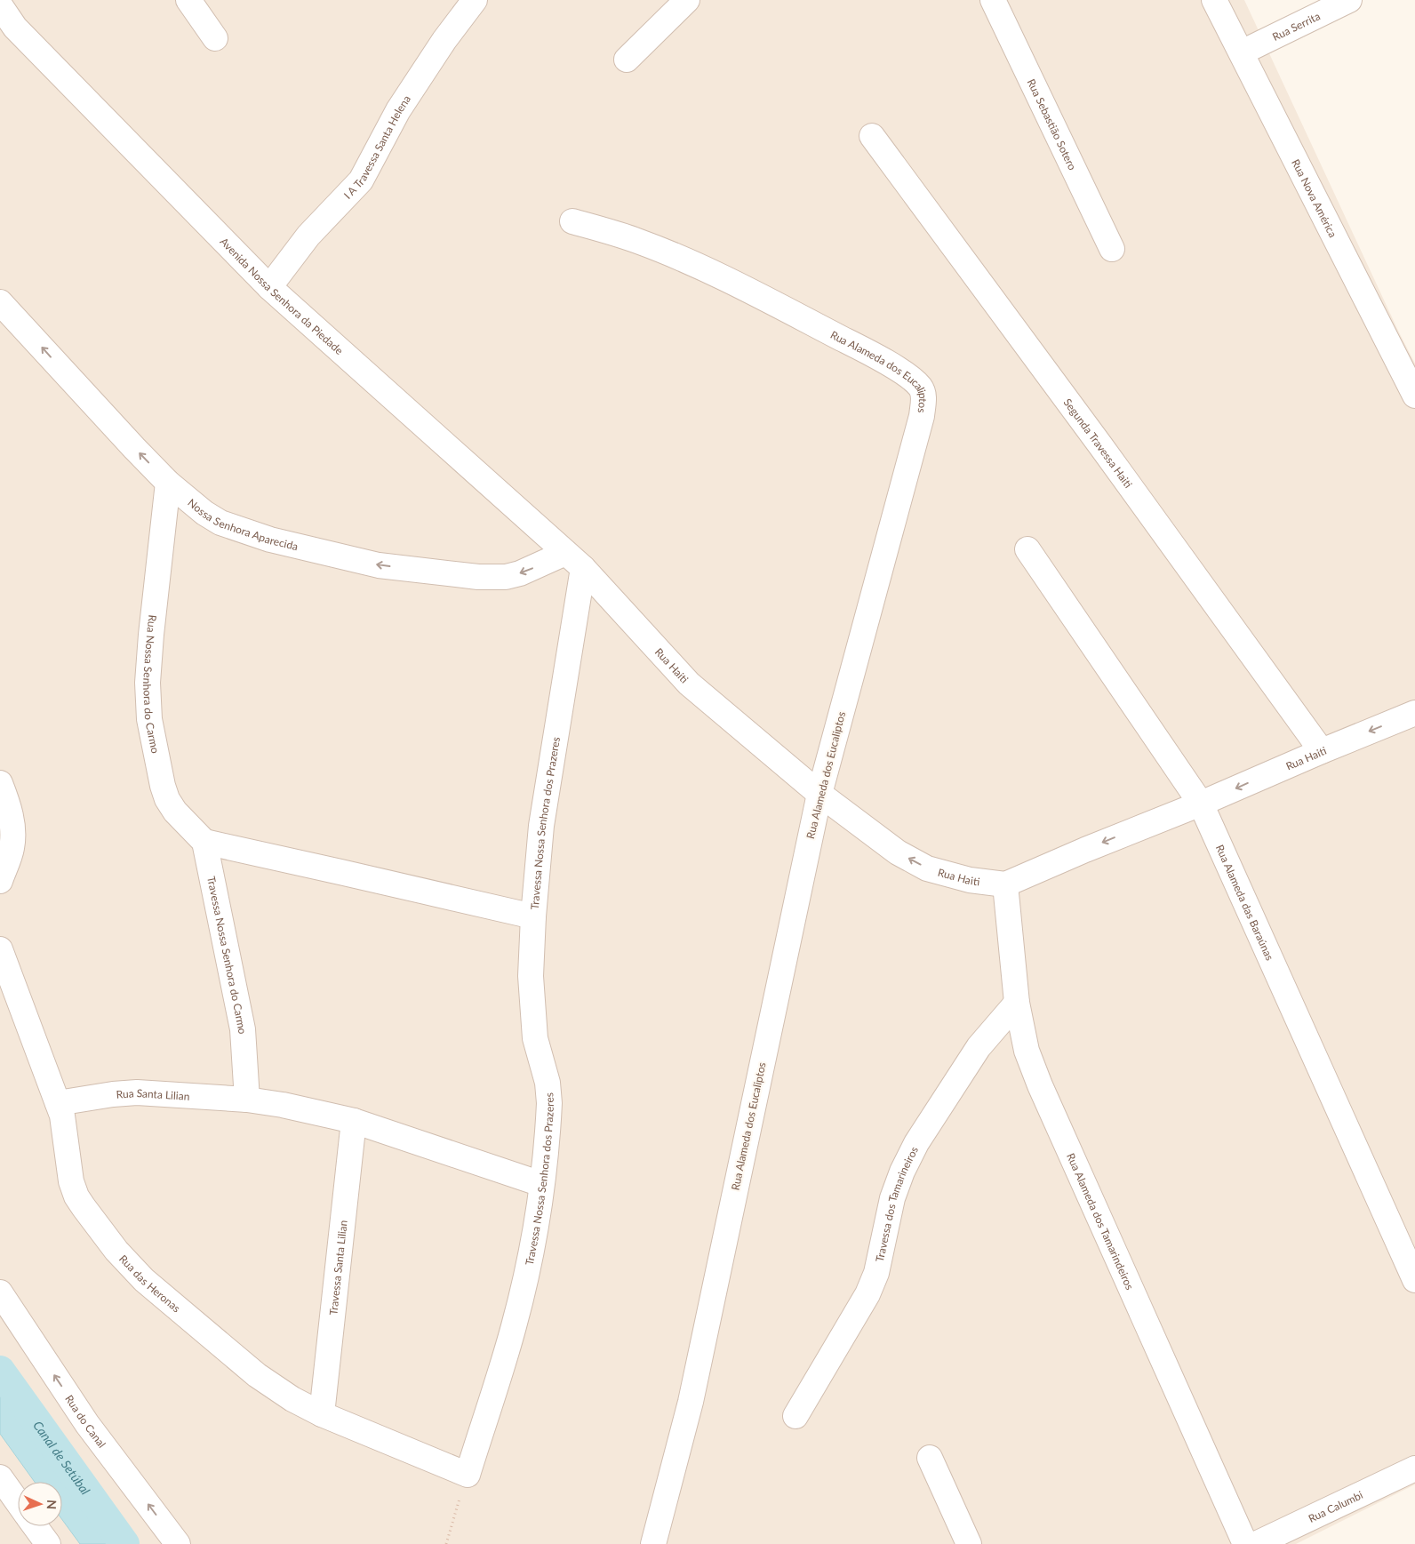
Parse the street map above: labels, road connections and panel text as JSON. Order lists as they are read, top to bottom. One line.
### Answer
{"streets":{"street":["Rua Serrita","Rua Sebastião Sotero","I A Travessa Santa Helena","Rua Nova América","Avenida Nossa Senhora da Piedade","Rua Alameda dos Eucaliptos","Segunda Travessa Haiti","Nossa Senhora Aparecida","Rua Haiti","Rua Nossa Senhora do Carmo","Travessa Nossa Senhora dos Prazeres","Rua Alameda das Baraúnas","Travessa Nossa Senhora do Carmo","Rua Santa Lilian","Travessa dos Tamarineiros","Rua Alameda dos Tamarindeiros","Travessa Santa Lilian","Rua das Heronas","Rua do Canal","Rua Calumbi"]},"crossings":[["Rua Serrita","Rua Nova América"],["I A Travessa Santa Helena","Avenida Nossa Senhora da Piedade"],["Avenida Nossa Senhora da Piedade","Nossa Senhora Aparecida"],["Avenida Nossa Senhora da Piedade","Rua Haiti"],["Avenida Nossa Senhora da Piedade","Travessa Nossa Senhora dos Prazeres"],["Rua Alameda dos Eucaliptos","Rua Haiti"],["Segunda Travessa Haiti","Rua Haiti"],["Nossa Senhora Aparecida","Rua Nossa Senhora do Carmo"],["Rua Haiti","Travessa Nossa Senhora dos Prazeres"],["Rua Haiti","Rua Alameda das Baraúnas"],["Rua Haiti","Rua Alameda dos Tamarindeiros"],["Rua Nossa Senhora do Carmo","Travessa Nossa Senhora do Carmo"],["Travessa Nossa Senhora dos Prazeres","Rua das Heronas"],["Travessa Nossa Senhora do Carmo","Rua Santa Lilian"],["Rua Santa Lilian","Rua das Heronas"],["Travessa dos Tamarineiros","Rua Alameda dos Tamarindeiros"],["Travessa Santa Lilian","Rua das Heronas"]],"one_way":["Nossa Senhora Aparecida","Rua Haiti","Rua do Canal"],"water":["Canal de Setúbal"],"north":"right"}
